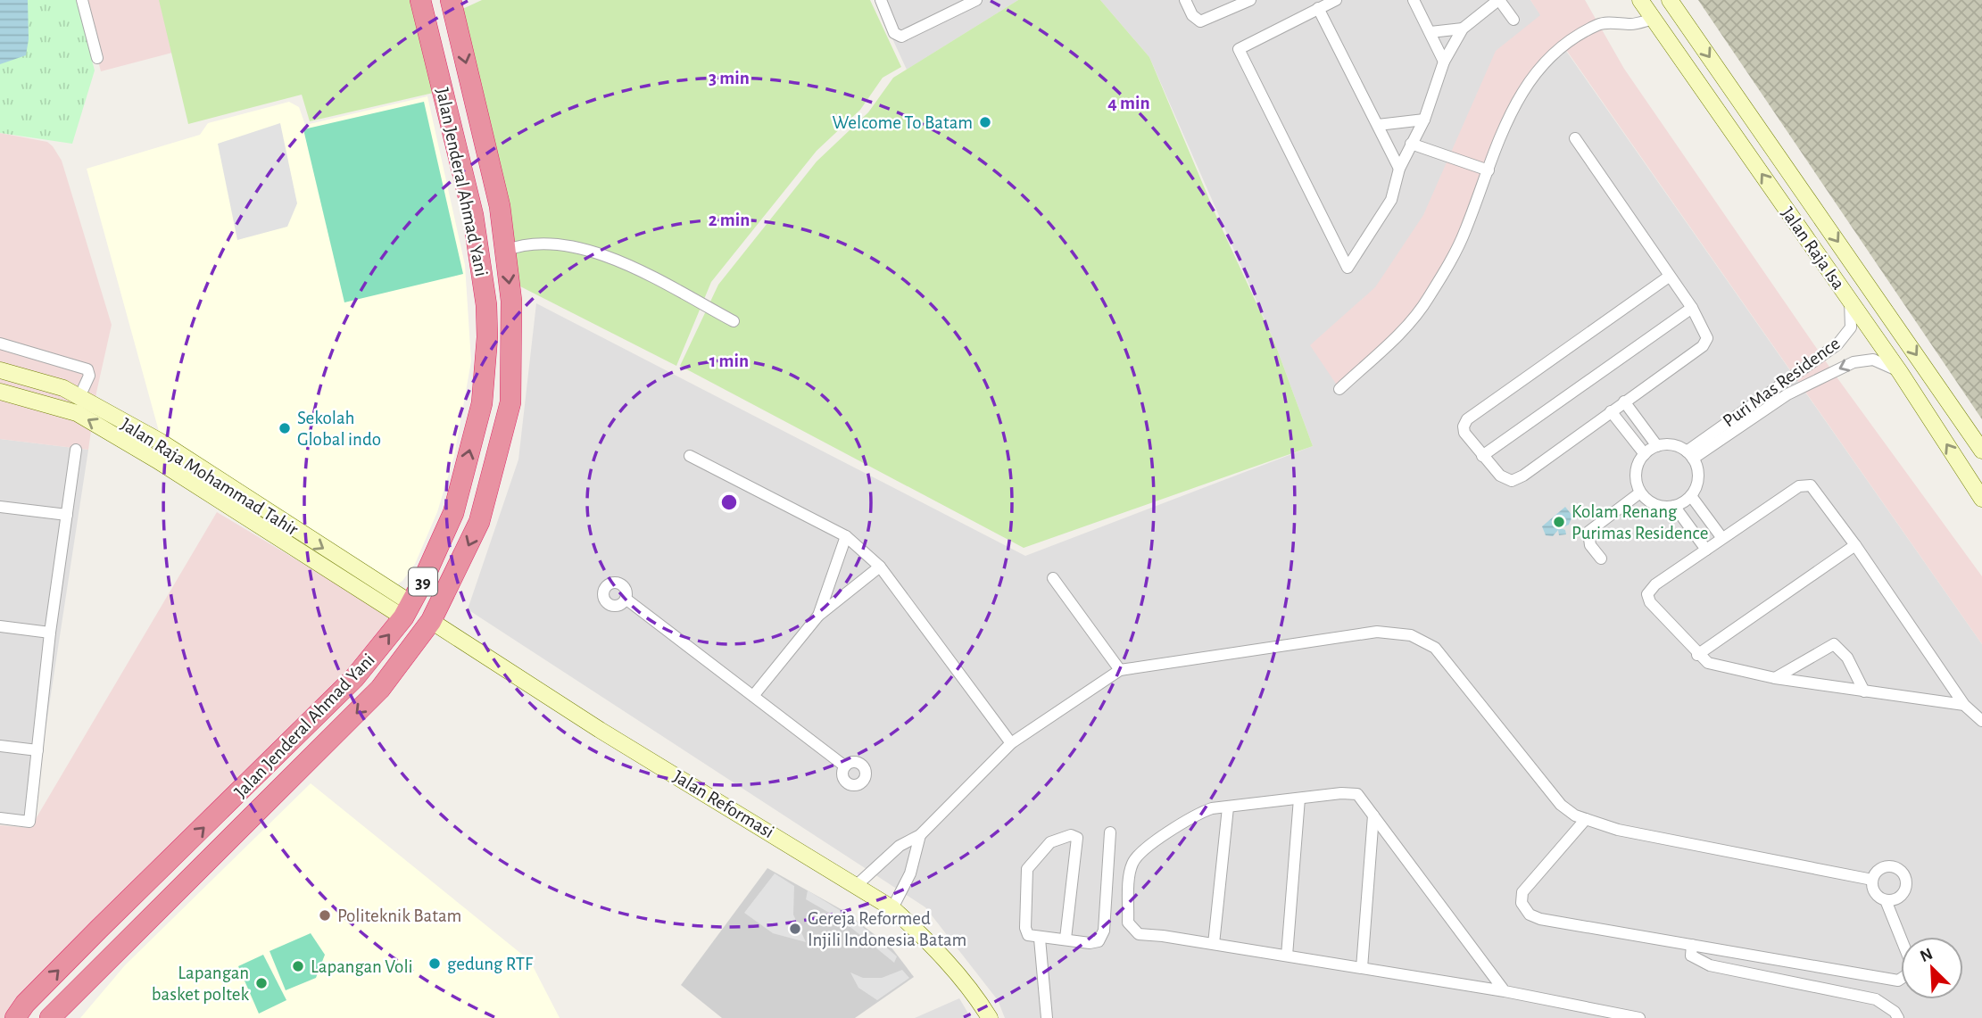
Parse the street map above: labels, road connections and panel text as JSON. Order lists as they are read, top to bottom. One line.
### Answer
{"streets":{"highway":["Jalan Jenderal Ahmad Yani","39"],"main road":["Jalan Raja Isa","Jalan Raja Mohammad Tahir","Jalan Reformasi"],"street":["Puri Mas Residence"]},"crossings":[["Jalan Jenderal Ahmad Yani","Jalan Raja Mohammad Tahir"],["Jalan Jenderal Ahmad Yani","Jalan Reformasi"],["Jalan Raja Isa","Puri Mas Residence"]],"one_way":["Puri Mas Residence"],"places":["Welcome To Batam","Sekolah Global indo","Kolam Renang Purimas Residence","Politeknik Batam","Gereja Reformed Injili Indonesia Batam","gedung RTF","Lapangan Voli","Lapangan basket poltek"],"north":"top left","rings":["3 min","4 min","2 min","1 min"]}
